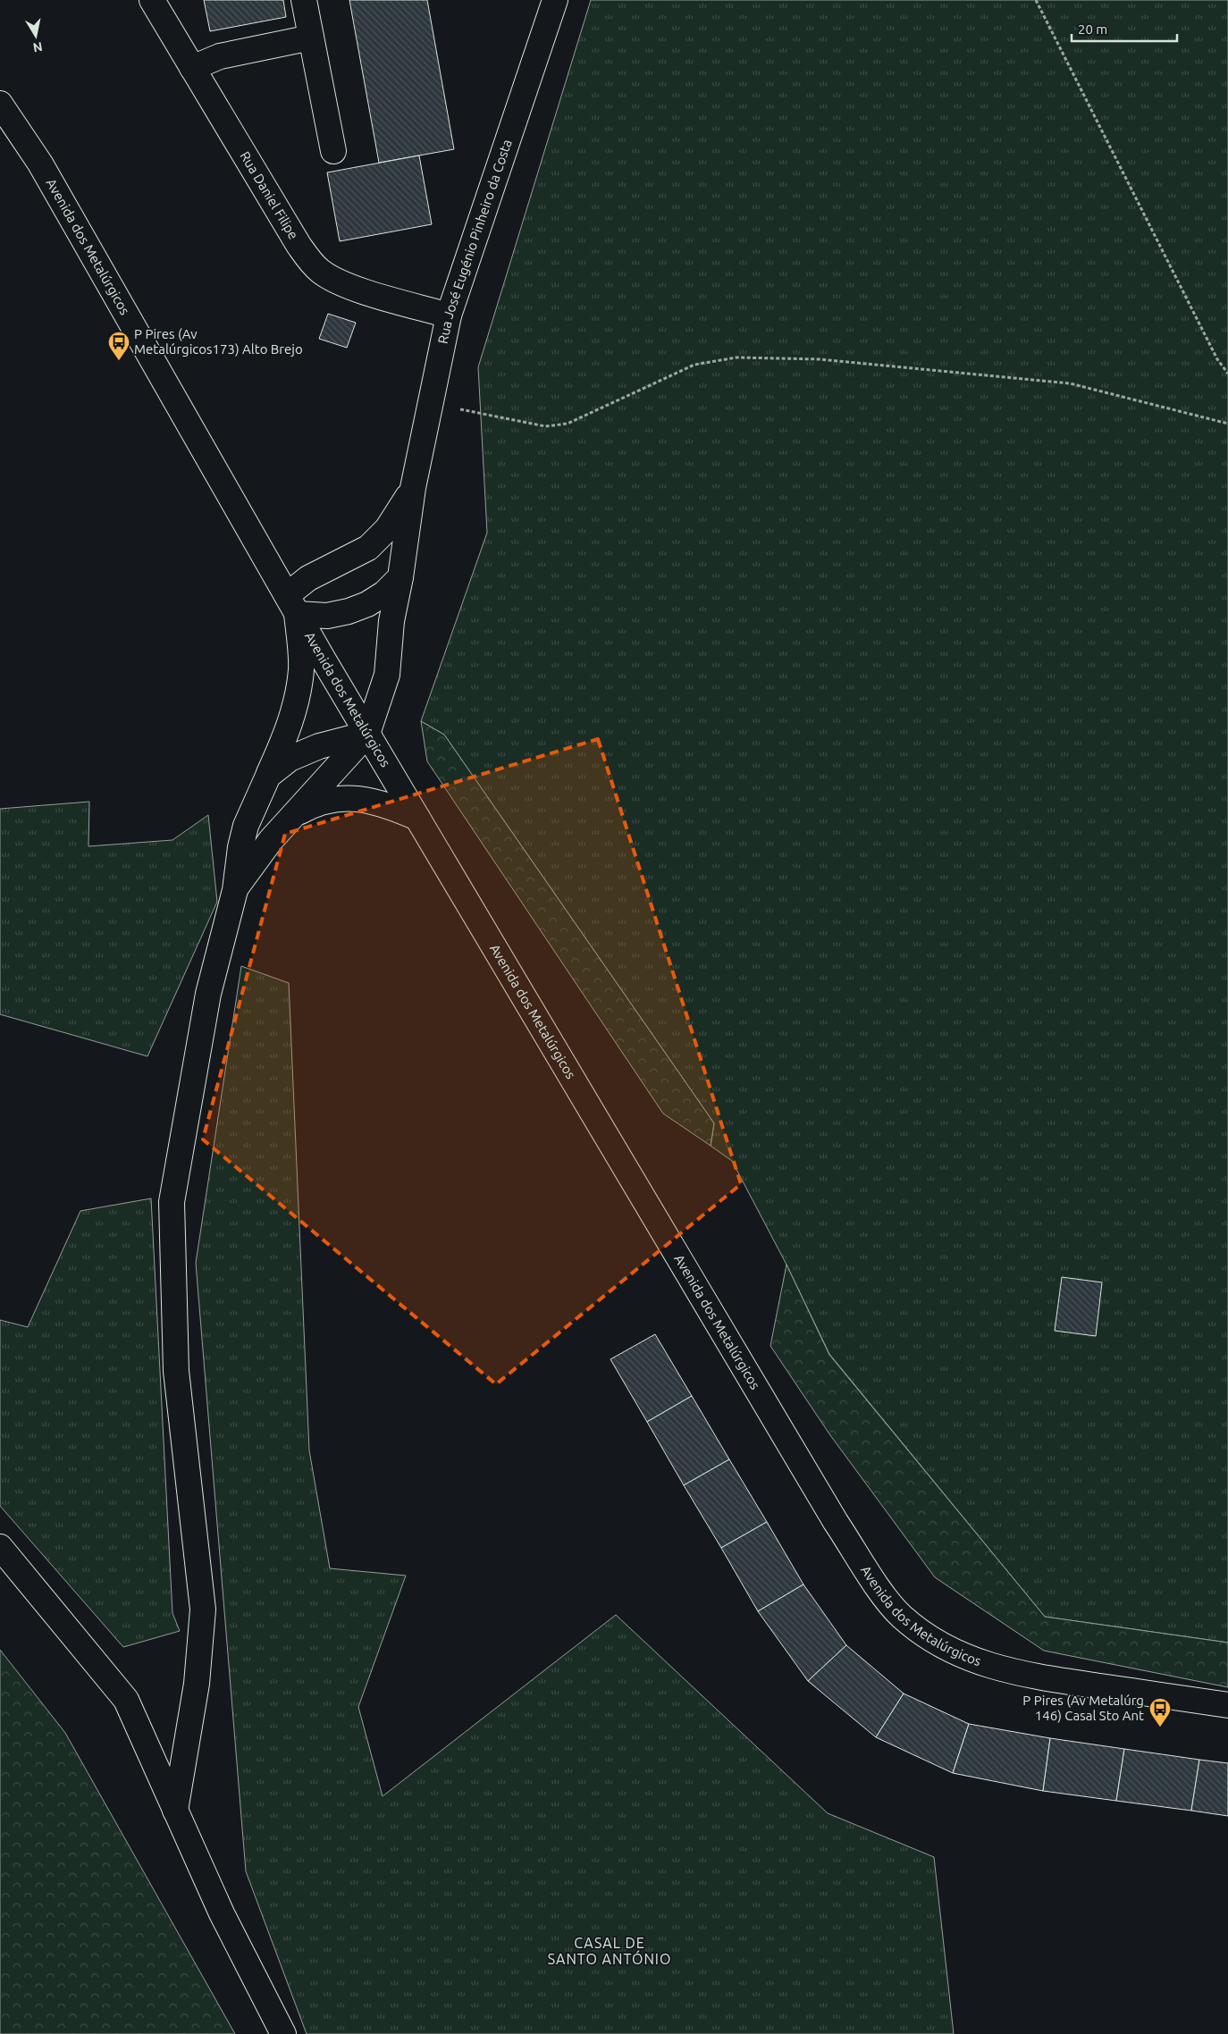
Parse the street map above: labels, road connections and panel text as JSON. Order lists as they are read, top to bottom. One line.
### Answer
{"streets":{"street":["Rua Daniel Filipe","Rua José Eugénio Pinheiro da Costa","Avenida dos Metalúrgicos"]},"crossings":[["Rua Daniel Filipe","Rua José Eugénio Pinheiro da Costa"],["Rua José Eugénio Pinheiro da Costa","Avenida dos Metalúrgicos"]],"districts":["CASAL DE SANTO ANTÓNIO"],"places":{"bus stop":["P Pires (Av Metalúrgicos173) Alto Brejo","P Pires (Av Metalúrg 146) Casal Sto Ant"]},"scale_bar":"20 m","north":"bottom"}
